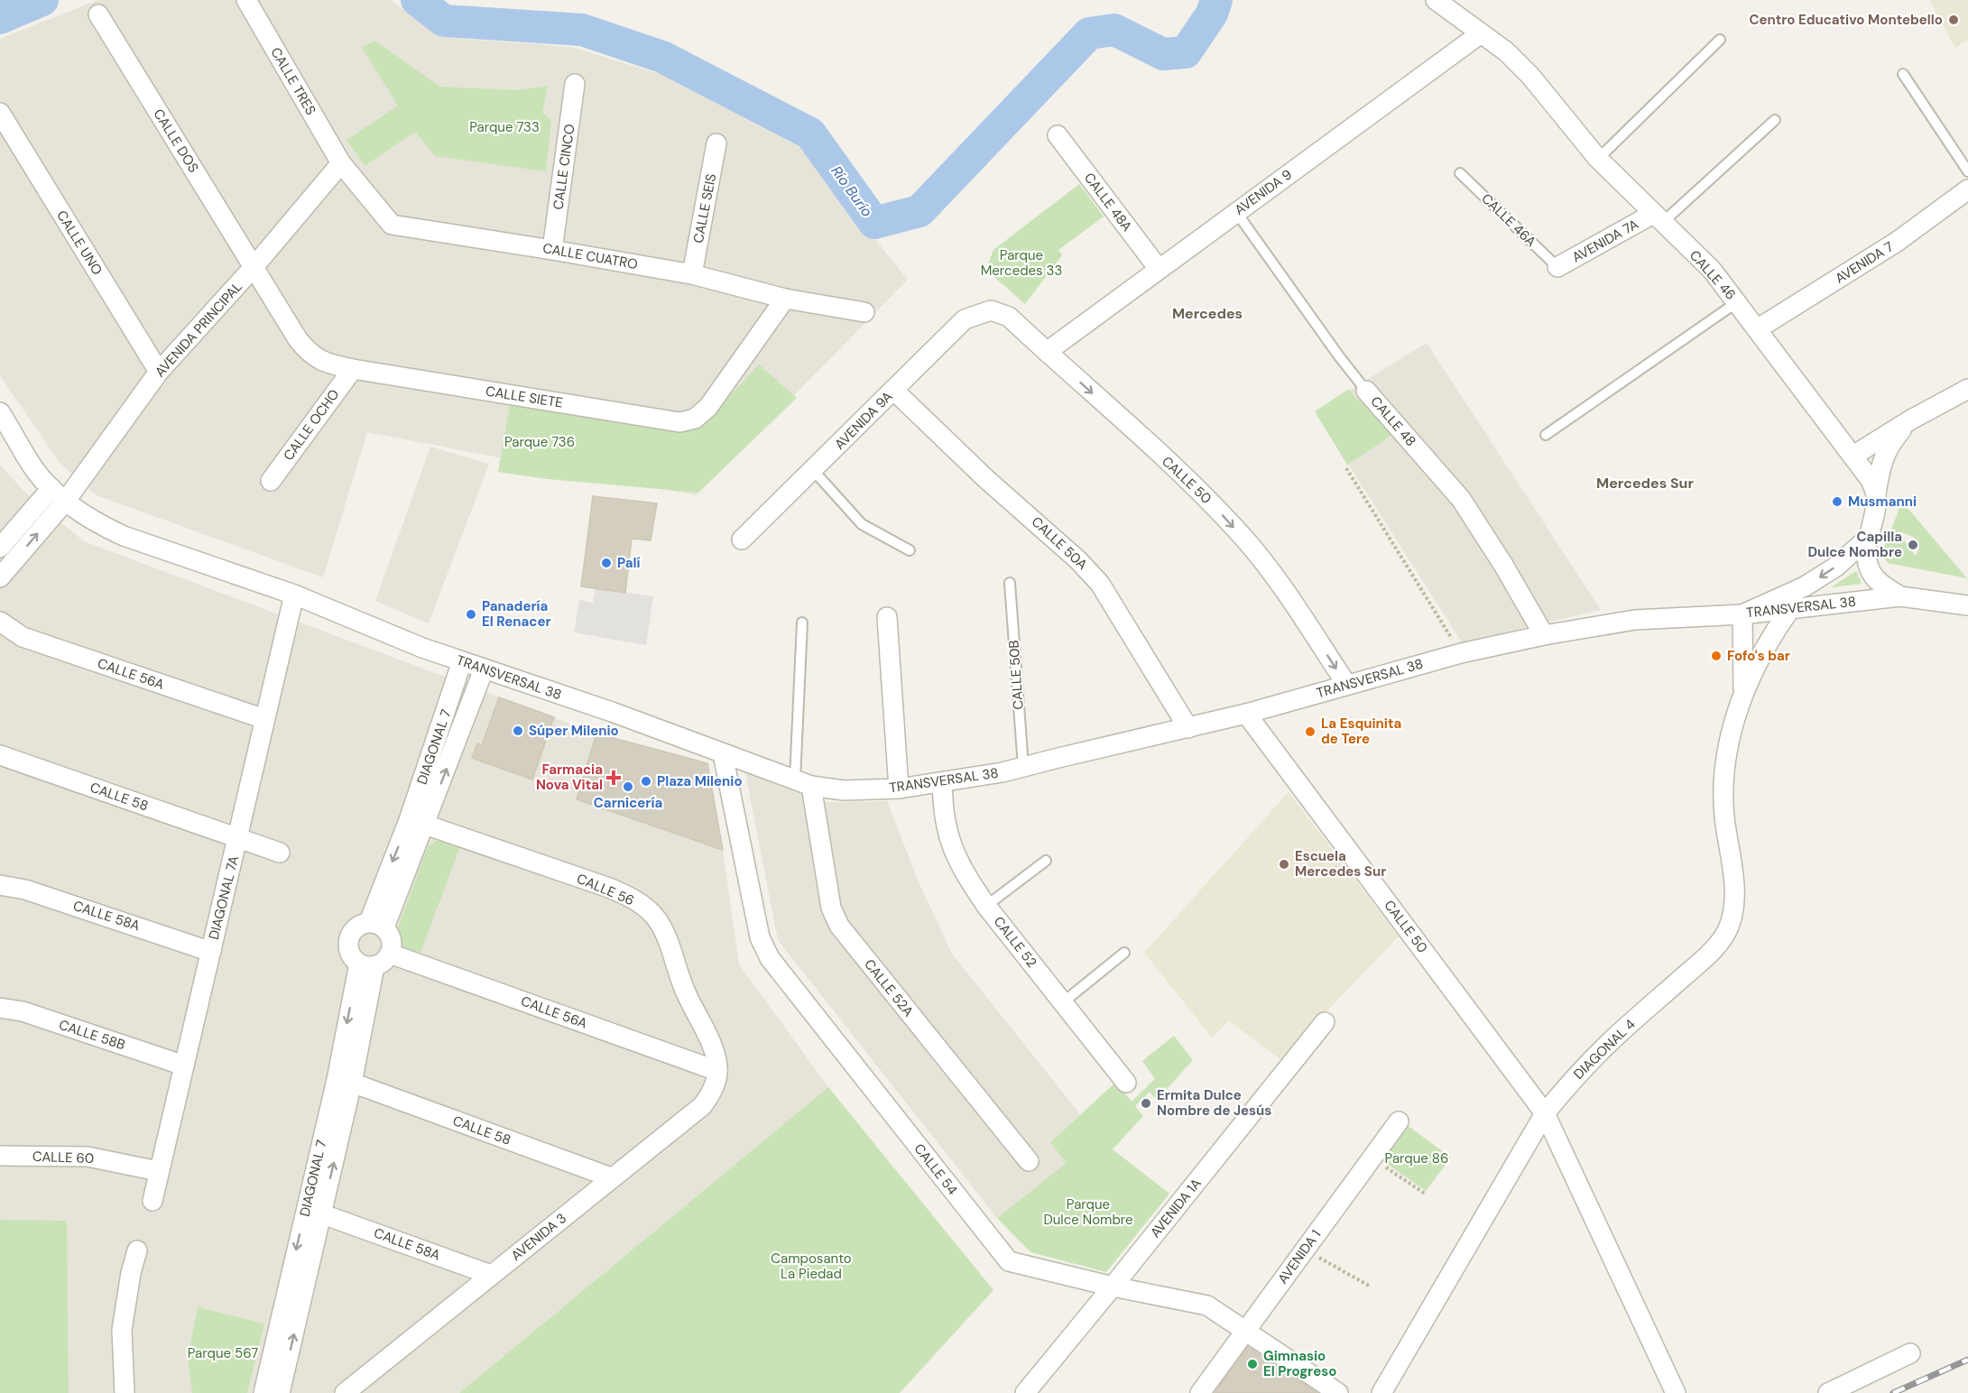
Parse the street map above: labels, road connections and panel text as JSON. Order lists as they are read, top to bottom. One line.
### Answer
{"streets":{"street":["CALLE TRES","CALLE DOS","CALLE CINCO","AVENIDA 9","CALLE 48A","CALLE SEIS","AVENIDA 7A","CALLE UNO","CALLE CUATRO","AVENIDA 7","CALLE 46","AVENIDA PRINCIPAL","CALLE SIETE","AVENIDA 9A","CALLE 48","CALLE OCHO","CALLE 50","CALLE 50A","TRANSVERSAL 38","CALLE 56A","DIAGONAL 7","CALLE 58","CALLE 56","DIAGONAL 7A","CALLE 58A","CALLE 52","CALLE 52A","CALLE 58B","DIAGONAL 4","CALLE 60","CALLE 54","AVENIDA 1A","AVENIDA 3","AVENIDA 1"],"lane":["CALLE 46A","CALLE 50B"]},"crossings":[["CALLE TRES","CALLE CUATRO"],["CALLE TRES","AVENIDA PRINCIPAL"],["CALLE DOS","AVENIDA PRINCIPAL"],["CALLE DOS","CALLE SIETE"],["CALLE CINCO","CALLE CUATRO"],["AVENIDA 9","CALLE 48A"],["AVENIDA 9","CALLE 46"],["AVENIDA 9","CALLE 48"],["AVENIDA 9","CALLE 50"],["CALLE SEIS","CALLE CUATRO"],["CALLE 46A","AVENIDA 7A"],["AVENIDA 7A","CALLE 46"],["CALLE UNO","AVENIDA PRINCIPAL"],["CALLE CUATRO","AVENIDA PRINCIPAL"],["CALLE CUATRO","CALLE SIETE"],["AVENIDA 7","CALLE 46"],["AVENIDA PRINCIPAL","CALLE SIETE"],["AVENIDA PRINCIPAL","TRANSVERSAL 38"],["CALLE SIETE","CALLE OCHO"],["AVENIDA 9A","CALLE 50"],["AVENIDA 9A","CALLE 50A"],["CALLE 48","TRANSVERSAL 38"],["CALLE 50","TRANSVERSAL 38"],["CALLE 50","DIAGONAL 4"],["CALLE 50A","TRANSVERSAL 38"],["TRANSVERSAL 38","CALLE 50B"],["TRANSVERSAL 38","DIAGONAL 7"],["TRANSVERSAL 38","DIAGONAL 7A"],["TRANSVERSAL 38","CALLE 52"],["TRANSVERSAL 38","CALLE 52A"],["TRANSVERSAL 38","DIAGONAL 4"],["TRANSVERSAL 38","CALLE 54"],["CALLE 56A","DIAGONAL 7"],["CALLE 56A","CALLE 56"],["CALLE 56A","DIAGONAL 7A"],["CALLE 56A","AVENIDA 3"],["DIAGONAL 7","CALLE 58"],["DIAGONAL 7","CALLE 56"],["DIAGONAL 7","CALLE 58A"],["CALLE 58","DIAGONAL 7A"],["CALLE 58","AVENIDA 3"],["CALLE 56","AVENIDA 3"],["DIAGONAL 7A","CALLE 58A"],["DIAGONAL 7A","CALLE 58B"],["DIAGONAL 7A","CALLE 60"],["CALLE 58A","AVENIDA 3"],["CALLE 54","AVENIDA 1A"],["CALLE 54","AVENIDA 1"]],"districts":["Mercedes","Mercedes Sur"],"water":["Río Burío"],"parks":["Parque 733","Parque Mercedes 33","Parque 736","Parque 86","Parque Dulce Nombre","Camposanto La Piedad","Parque 567"],"places":{"other":["Centro Educativo Montebello","Musmanni","Capilla Dulce Nombre","Palí","Panadería El Renacer","Fofo's bar","Súper Milenio","La Esquinita de Tere","Plaza Milenio","Carnicería","Escuela Mercedes Sur","Ermita Dulce Nombre de Jesús","Gimnasio El Progreso"],"health":["Farmacia Nova Vital"]}}
